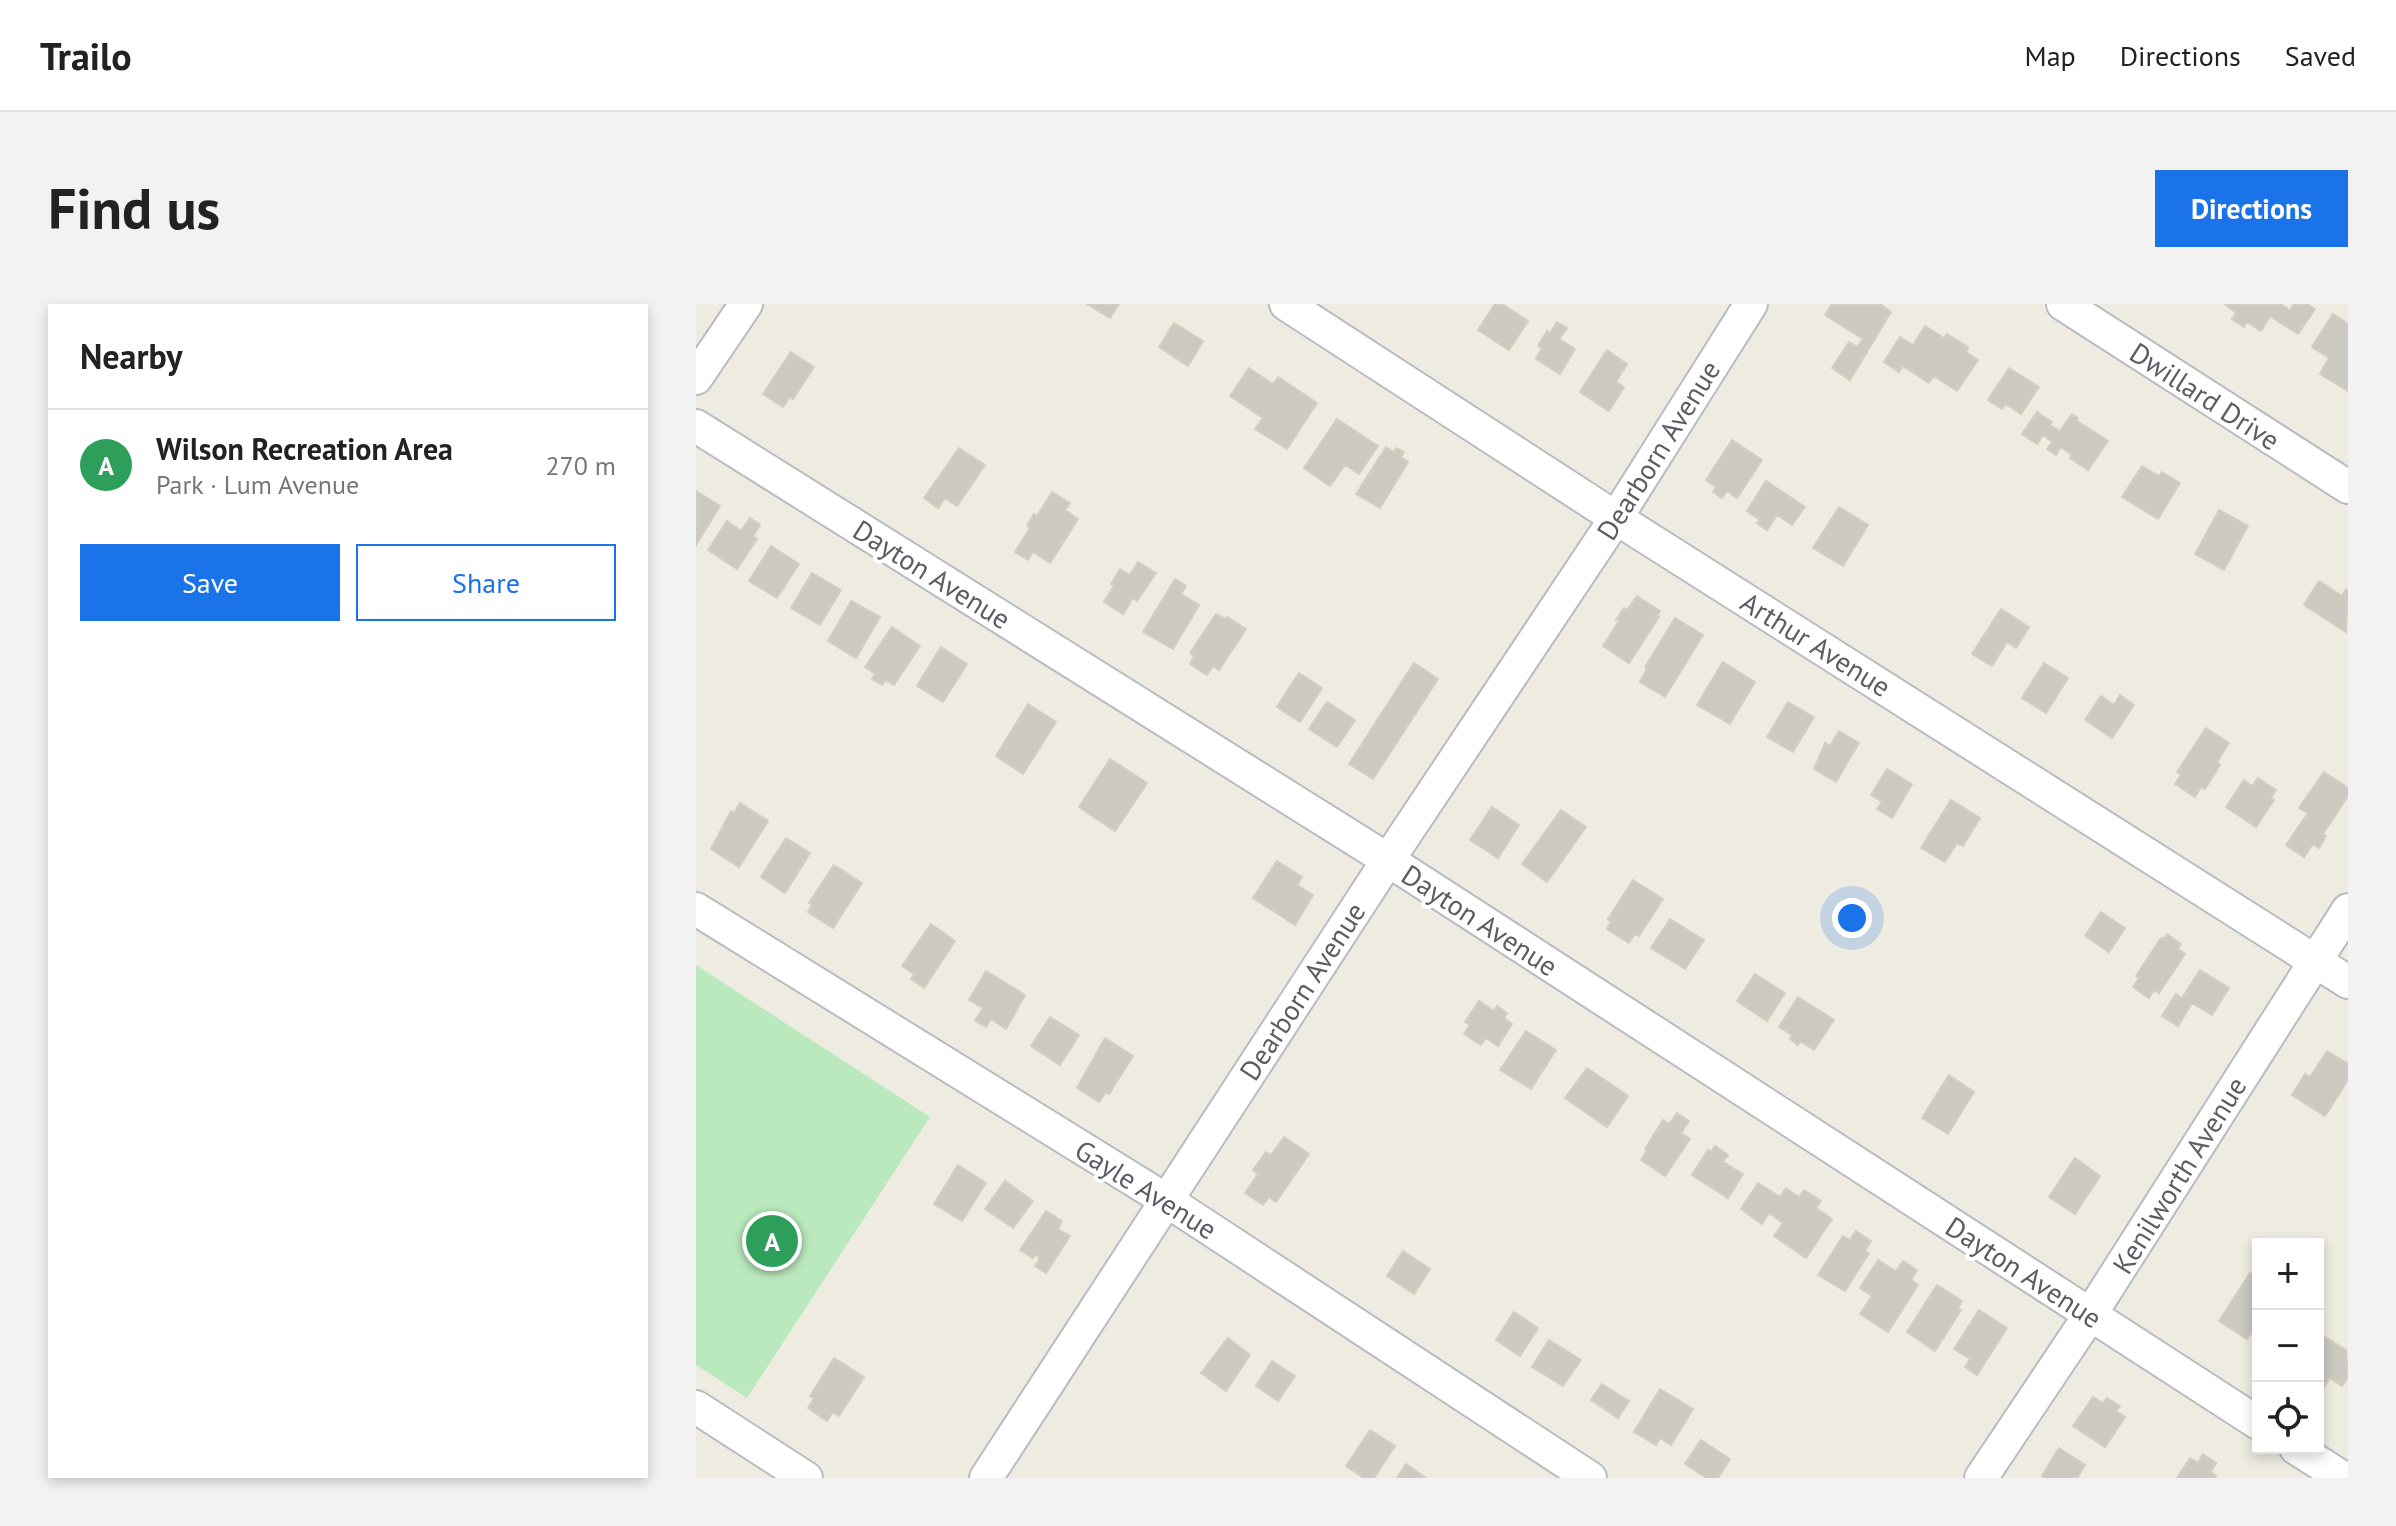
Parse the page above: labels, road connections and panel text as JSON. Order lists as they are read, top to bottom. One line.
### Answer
{"streets":{"street":["Dwillard Drive","Dearborn Avenue","Dayton Avenue","Arthur Avenue","Kenilworth Avenue","Gayle Avenue"]},"crossings":[["Dearborn Avenue","Dayton Avenue"],["Dearborn Avenue","Arthur Avenue"],["Dearborn Avenue","Gayle Avenue"],["Dayton Avenue","Kenilworth Avenue"],["Arthur Avenue","Kenilworth Avenue"]],"page":{"header":"Trailo","nav":["Map","Directions","Saved"],"buttons":["Directions",["Save","Share"]],"title":"Find us","heading":"Nearby","list":[{"mark":"A","name":"Wilson Recreation Area","note":"Park · Lum Avenue","value":"270 m"}],"pins":"A","map_buttons":["+","−"]}}
